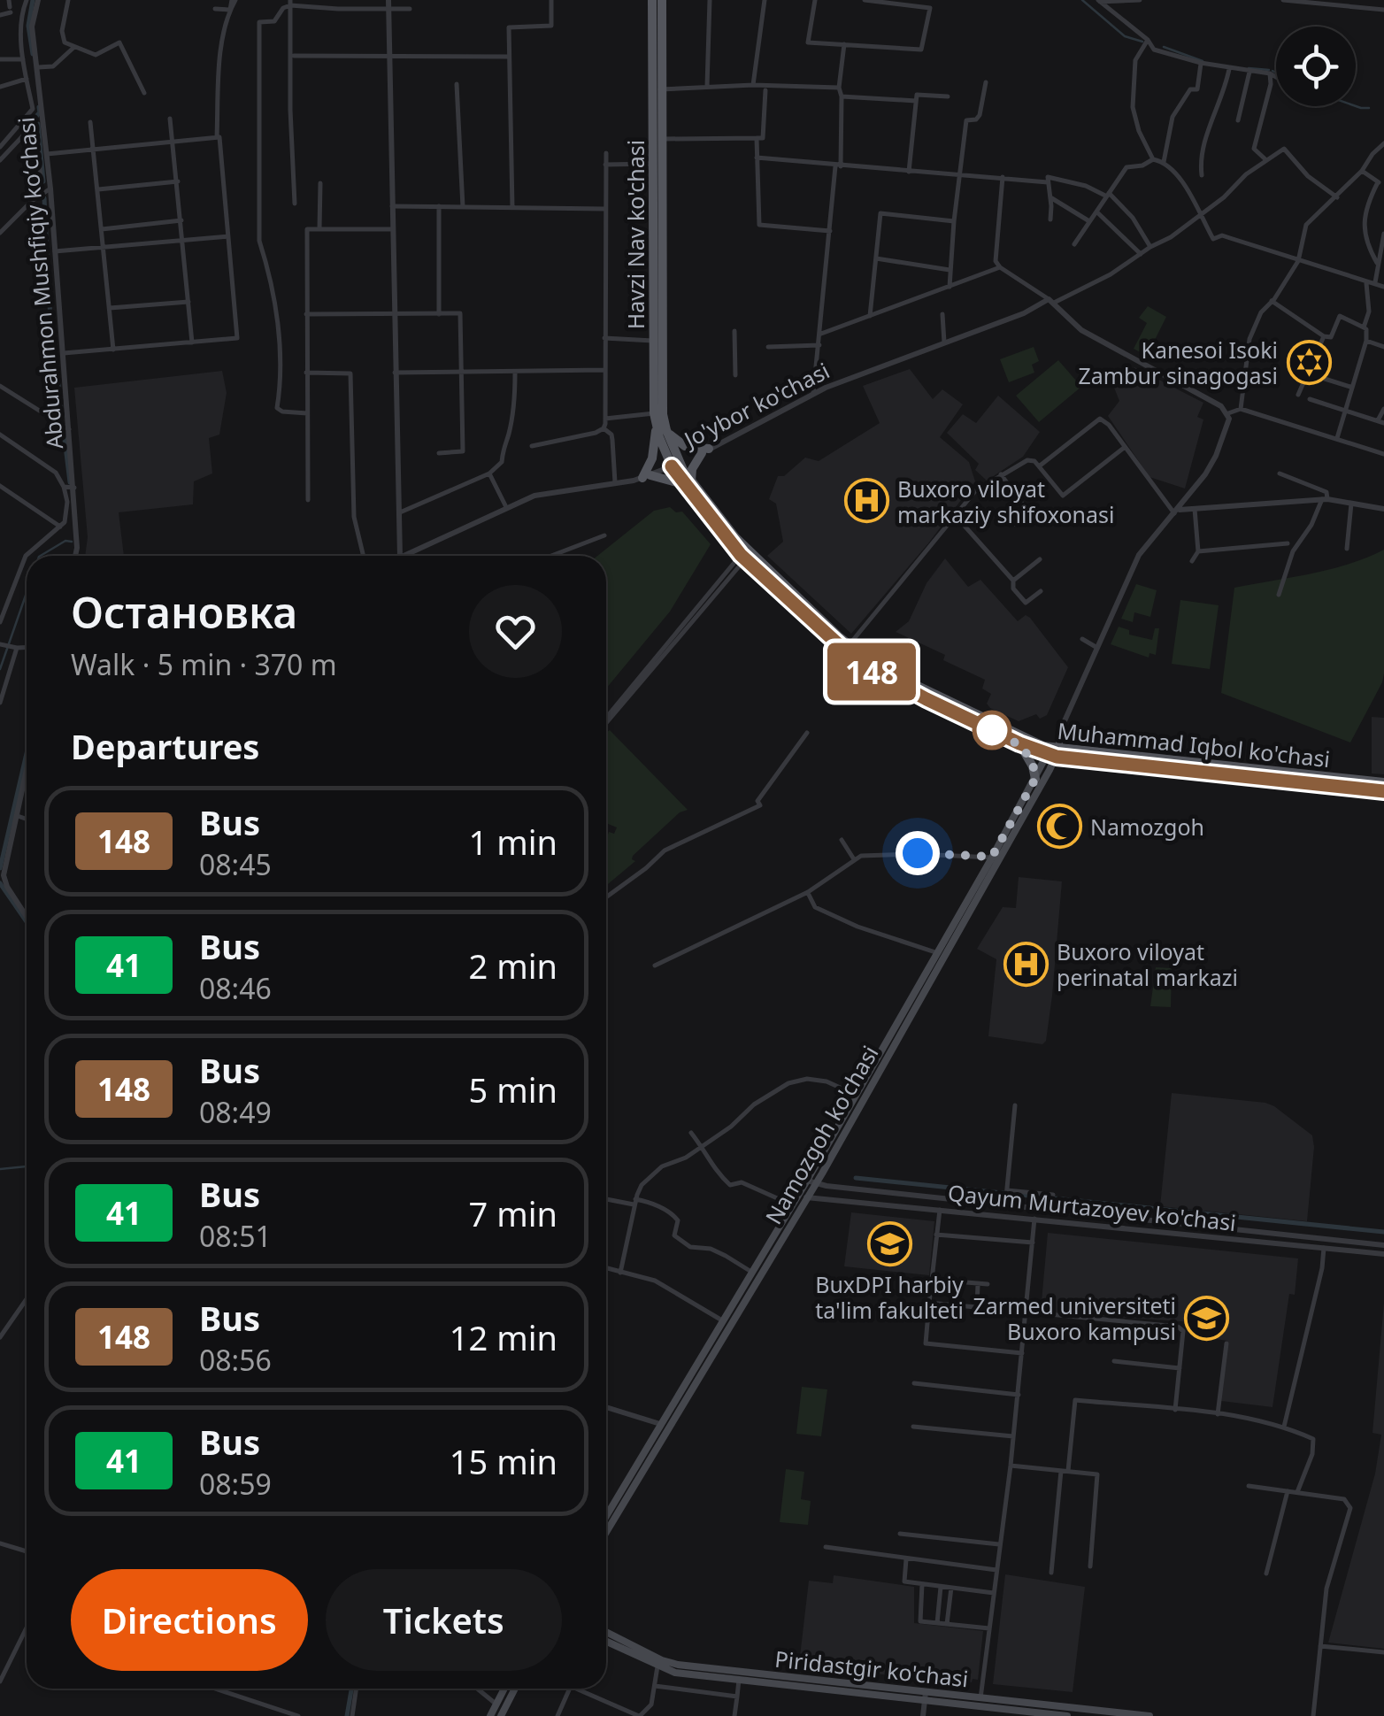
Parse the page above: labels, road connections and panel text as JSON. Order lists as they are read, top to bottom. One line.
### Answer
{"streets":{"main road":["Havzi Nav ko'chasi","Muhammad Iqbol ko'chasi","Namozgoh ko'chasi","Piridastgir ko'chasi"],"street":["Abdurahmon Mushfiqiy koʻchasi","Jo'ybor ko'chasi","Qayum Murtazoyev ko'chasi"]},"crossings":[["Havzi Nav ko'chasi","Jo'ybor ko'chasi"],["Havzi Nav ko'chasi","Muhammad Iqbol ko'chasi"],["Jo'ybor ko'chasi","Muhammad Iqbol ko'chasi"],["Muhammad Iqbol ko'chasi","Namozgoh ko'chasi"],["Namozgoh ko'chasi","Qayum Murtazoyev ko'chasi"]],"places":{"synagogue":["Kanesoi Isoki Zambur sinagogasi"],"hospital":["Buxoro viloyat markaziy shifoxonasi","Buxoro viloyat perinatal markazi"],"mosque":["Namozgoh"],"school or university":["BuxDPI harbiy ta'lim fakulteti","Zarmed universiteti Buxoro kampusi"]},"lines":["bus line 148"],"page":{"on_map":"148","heading":[["Остановка","Walk · 5 min · 370 m"],"Departures"],"list":[{"mark":"148","name":"Bus","note":"08:45","value":"1 min"},{"mark":"41","name":"Bus","note":"08:46","value":"2 min"},{"mark":"148","name":"Bus","note":"08:49","value":"5 min"},{"mark":"41","name":"Bus","note":"08:51","value":"7 min"},{"mark":"148","name":"Bus","note":"08:56","value":"12 min"},{"mark":"41","name":"Bus","note":"08:59","value":"15 min"}],"buttons":["Directions","Tickets"]}}
